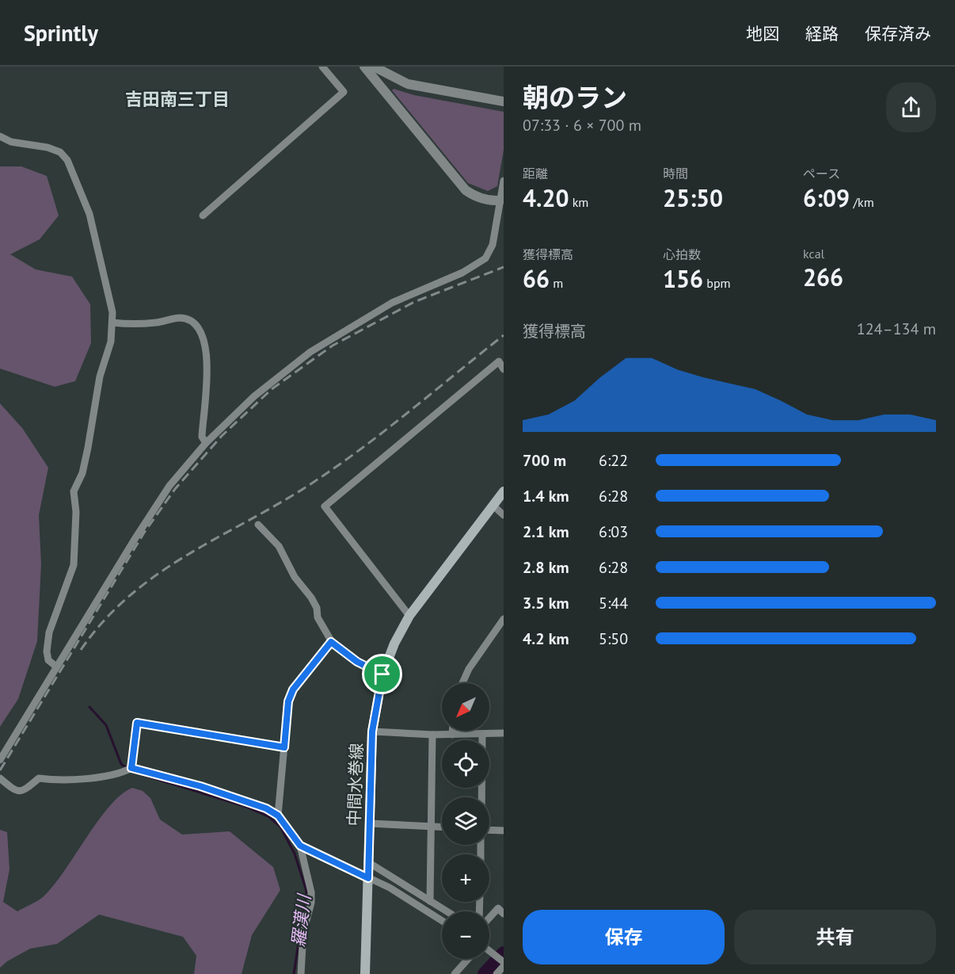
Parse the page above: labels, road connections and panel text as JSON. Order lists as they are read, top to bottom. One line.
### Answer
{"streets":{"main road":["中間水巻線"]},"districts":["吉田南三丁目"],"water":["羅漢川"],"north":"bottom left","page":{"header":"Sprintly","nav":["地図","経路","保存済み"],"heading":["朝のラン","07:33 · 6 × 700 m"],"stats":[["距離","4.20 km"],["時間","25:50"],["ペース","6:09 /km"],["獲得標高","66 m"],["心拍数","156 bpm"],["kcal","266"]],"chart":["獲得標高","124–134 m"],"list":[{"name":"700 m","note":"6:22"},{"name":"1.4 km","note":"6:28"},{"name":"2.1 km","note":"6:03"},{"name":"2.8 km","note":"6:28"},{"name":"3.5 km","note":"5:44"},{"name":"4.2 km","note":"5:50"}],"map_buttons":["+","−"],"buttons":["保存","共有"]}}
